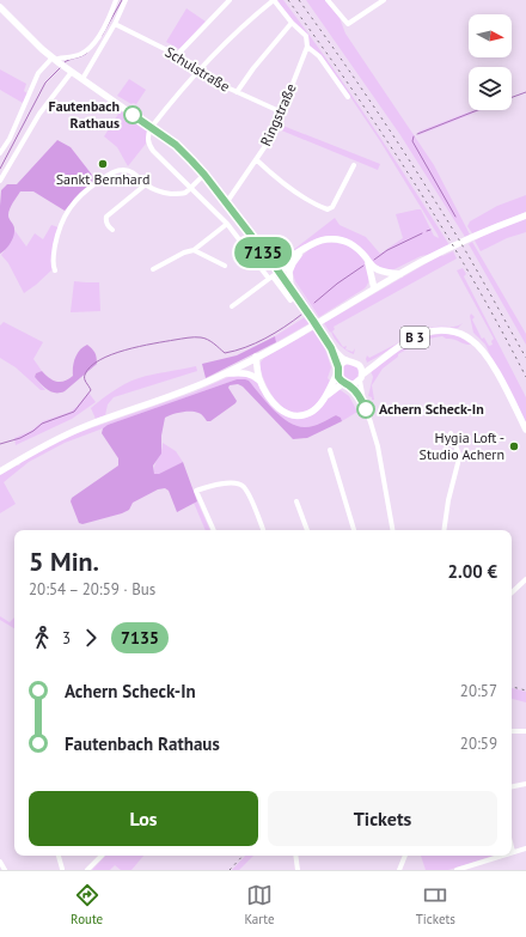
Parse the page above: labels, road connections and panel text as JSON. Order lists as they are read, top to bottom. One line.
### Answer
{"streets":{"main road":["B 3"],"street":["Schulstraße","Ringstraße"]},"crossings":[["Schulstraße","Ringstraße"]],"places":["Fautenbach Rathaus","Sankt Bernhard","Achern Scheck-In","Hygia Loft - Studio Achern"],"lines":["bus line 7135"],"north":"right","page":{"on_map":"7135","heading":["5 Min.","20:54 – 20:59 · Bus","2.00 €"],"legs":["3","7135"],"list":[{"name":"Achern Scheck-In","value":"20:57"},{"name":"Fautenbach Rathaus","value":"20:59"}],"buttons":["Los","Tickets"],"tabs":["Route","Karte","Tickets"]}}
